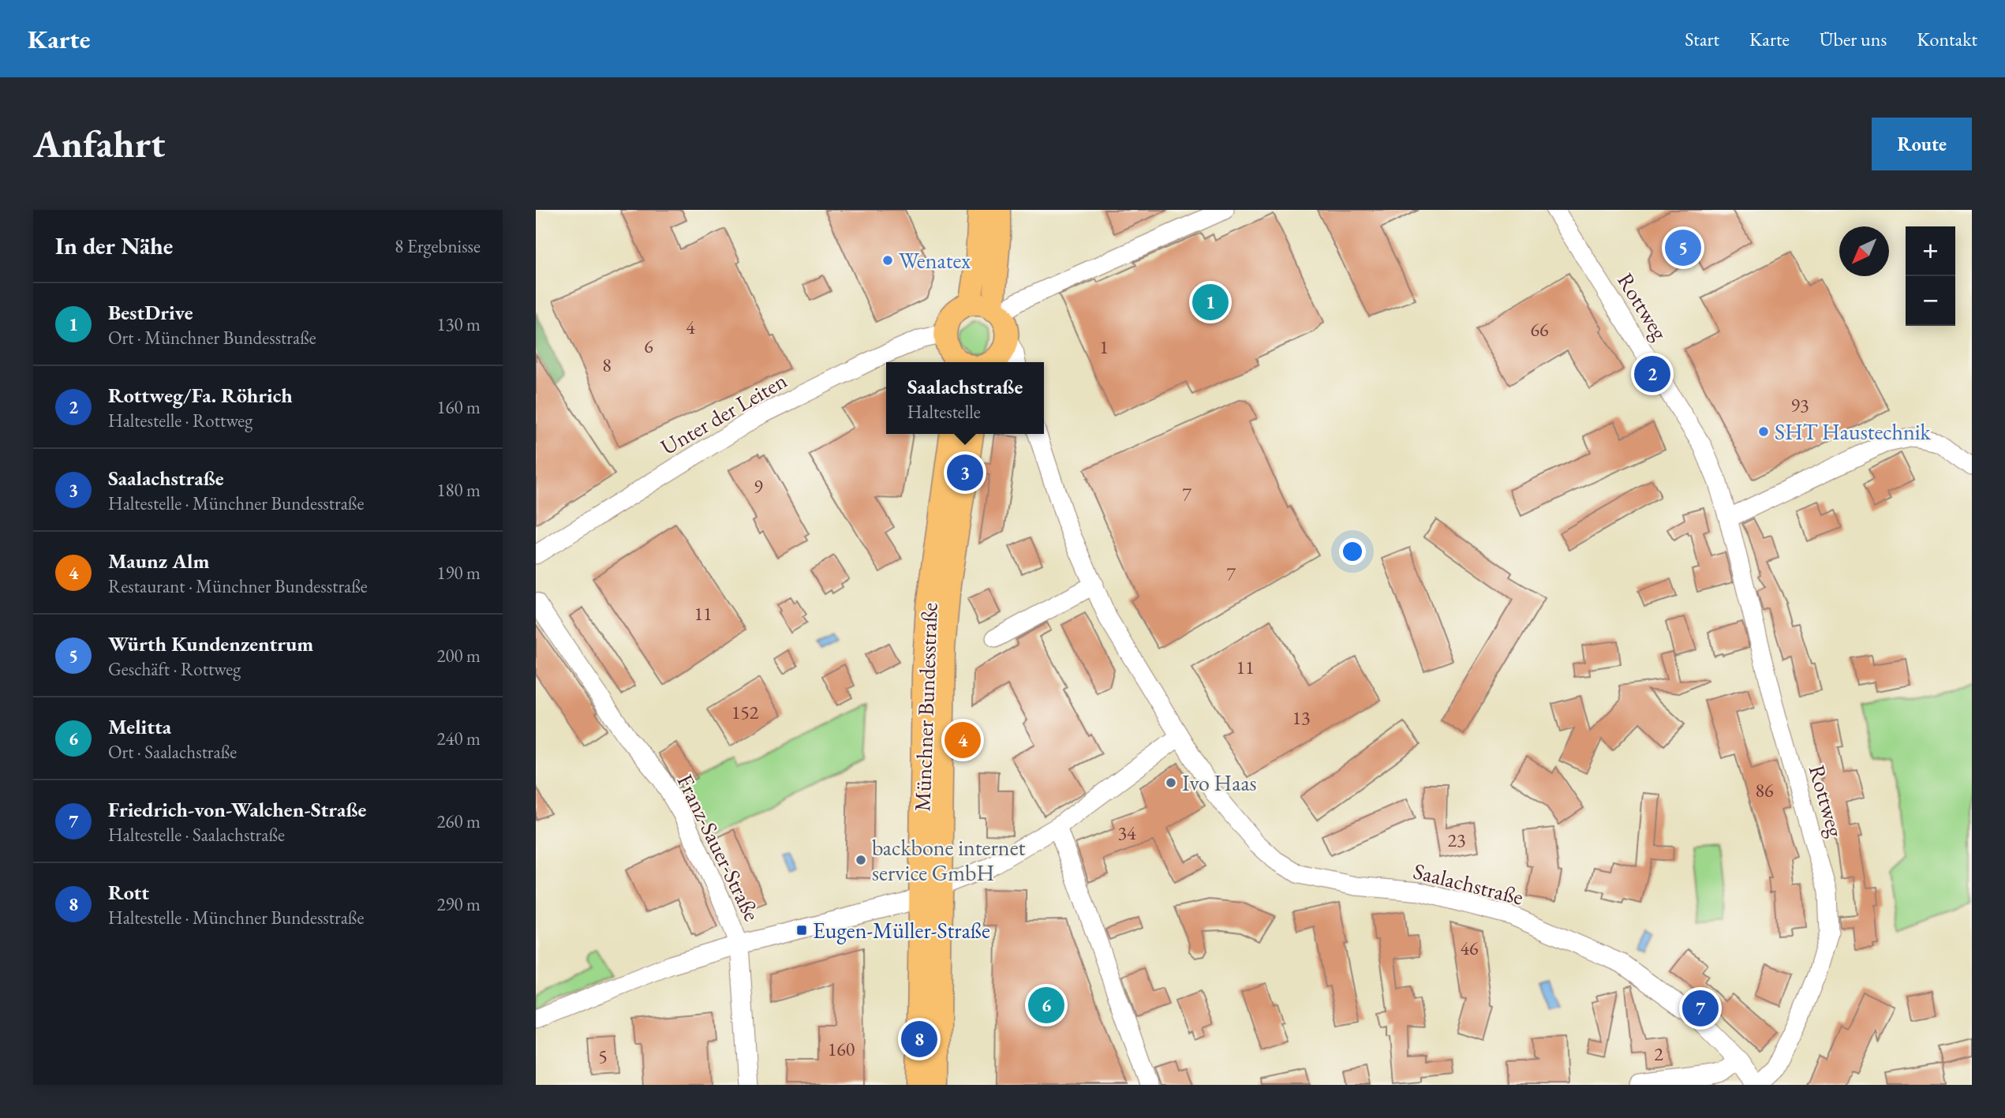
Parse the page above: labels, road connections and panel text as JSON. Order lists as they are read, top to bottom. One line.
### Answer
{"streets":{"main road":["Münchner Bundesstraße"],"street":["Rottweg","Unter der Leiten","Franz-Sauer-Straße","Saalachstraße"]},"crossings":[["Rottweg","Saalachstraße"]],"places":{"other":["Wenatex","SHT Haustechnik","Ivo Haas","backbone internet service GmbH"],"transit":["Eugen-Müller-Straße"]},"house_numbers":["4","66","6","1","8","93","9","7","7","11","11","152","13","86","34","23","46","160","2","5"],"north":"bottom left","page":{"header":"Karte","nav":["Start","Karte","Über uns","Kontakt"],"buttons":"Route","title":"Anfahrt","heading":["In der Nähe","8 Ergebnisse"],"map_buttons":["+","−"],"pins":["5","1","2","3","4","6","7","8"],"list":[{"mark":"1","name":"BestDrive","note":"Ort · Münchner Bundesstraße","value":"130 m"},{"mark":"2","name":"Rottweg/Fa. Röhrich","note":"Haltestelle · Rottweg","value":"160 m"},{"mark":"3","name":"Saalachstraße","note":"Haltestelle · Münchner Bundesstraße","value":"180 m"},{"mark":"4","name":"Maunz Alm","note":"Restaurant · Münchner Bundesstraße","value":"190 m"},{"mark":"5","name":"Würth Kundenzentrum","note":"Geschäft · Rottweg","value":"200 m"},{"mark":"6","name":"Melitta","note":"Ort · Saalachstraße","value":"240 m"},{"mark":"7","name":"Friedrich-von-Walchen-Straße","note":"Haltestelle · Saalachstraße","value":"260 m"},{"mark":"8","name":"Rott","note":"Haltestelle · Münchner Bundesstraße","value":"290 m"}],"popup":["Saalachstraße","Haltestelle"]}}
